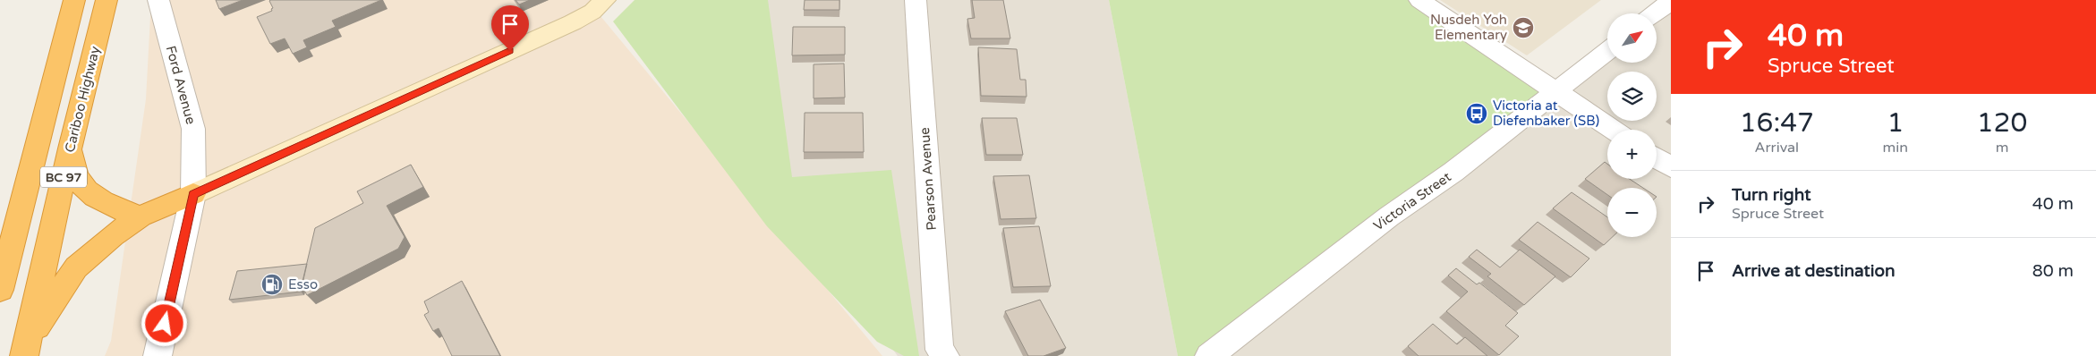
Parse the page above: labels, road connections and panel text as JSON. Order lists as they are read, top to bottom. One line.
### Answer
{"streets":{"highway":["Cariboo Highway","BC 97"],"street":["Ford Avenue","Pearson Avenue","Victoria Street"]},"places":{"school or university":["Nusdeh Yoh Elementary"],"bus stop":["Victoria at Diefenbaker (SB)"],"fuel station":["Esso"]},"north":"top right","page":{"turn":["40 m","Spruce Street"],"map_buttons":["+","−"],"eta":["16:47","Arrival","1","min","120","m"],"list":[{"name":"Turn right","note":"Spruce Street","value":"40 m"},{"name":"Arrive at destination","value":"80 m"}]}}
